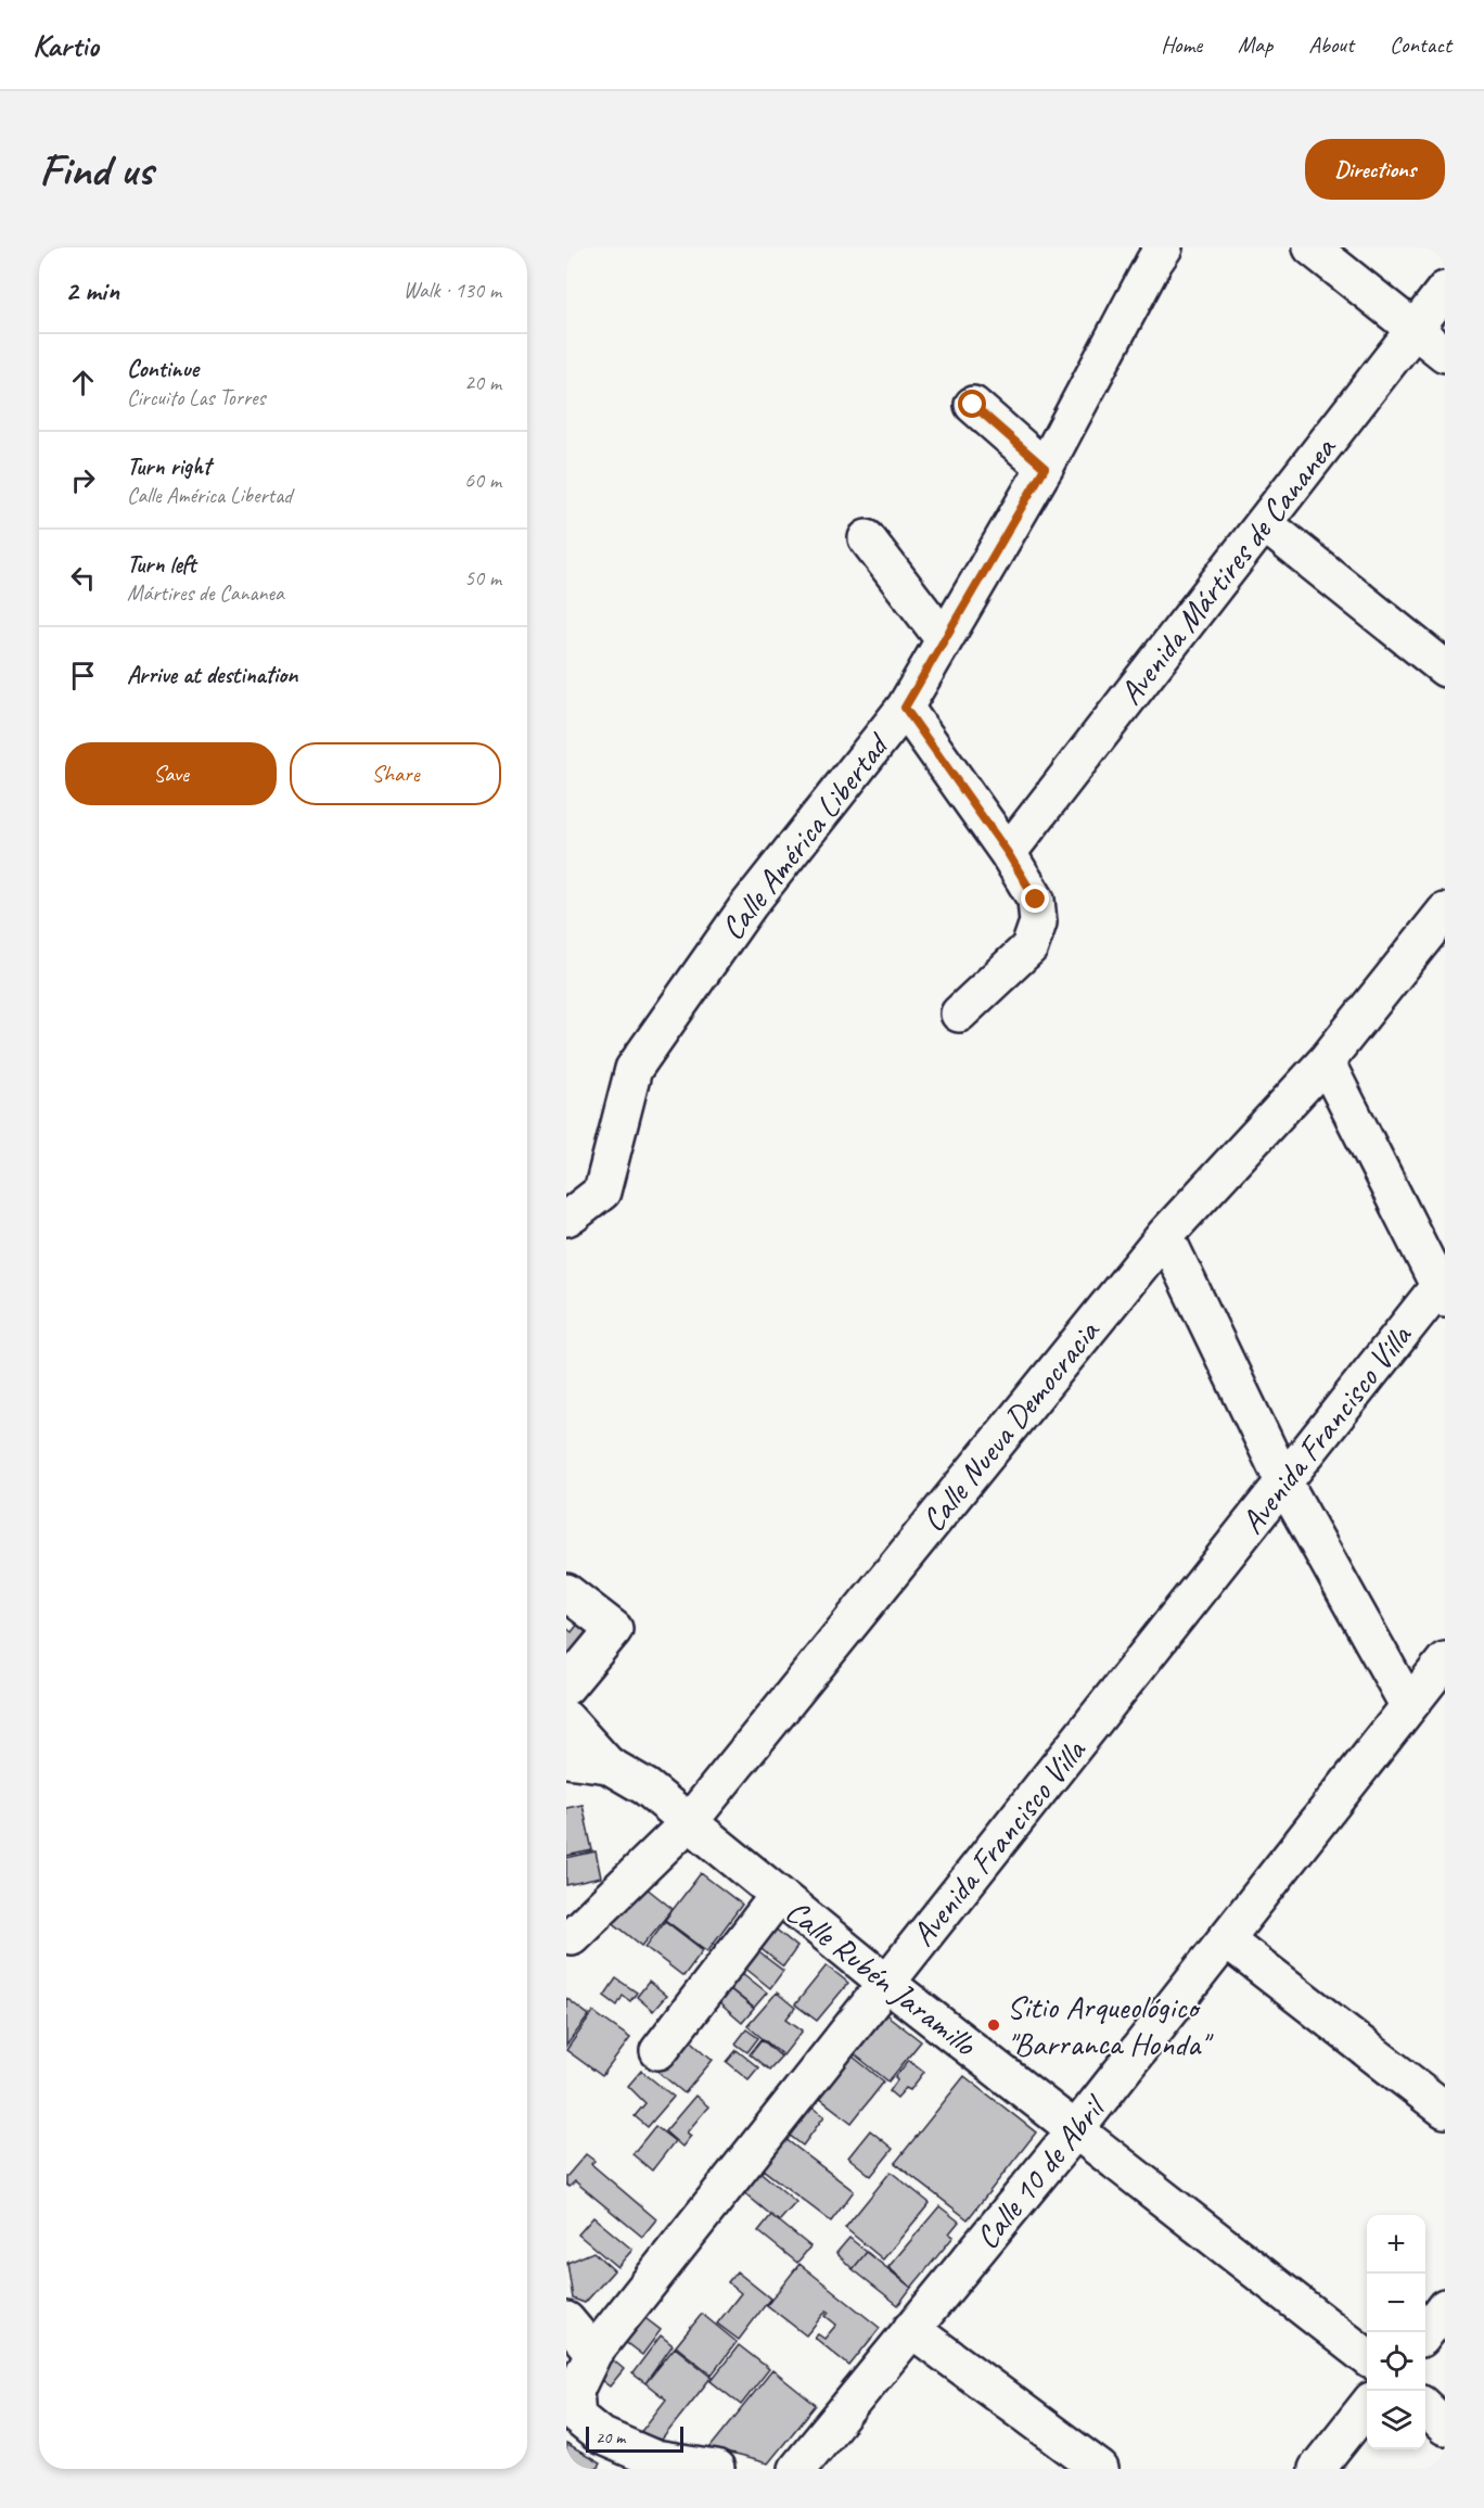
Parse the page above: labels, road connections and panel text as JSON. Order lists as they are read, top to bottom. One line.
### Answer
{"streets":{"street":["Avenida Mártires de Cananea","Calle América Libertad","Calle Nueva Democracia","Avenida Francisco Villa","Calle Rubén Jaramillo","Calle 10 de Abril"]},"crossings":[["Calle Nueva Democracia","Calle Rubén Jaramillo"],["Avenida Francisco Villa","Calle Rubén Jaramillo"],["Calle Rubén Jaramillo","Calle 10 de Abril"]],"places":["Sitio Arqueológico \"Barranca Honda\""],"scale_bar":"20 m","page":{"header":"Kartio","nav":["Home","Map","About","Contact"],"buttons":["Directions",["Save","Share"]],"title":"Find us","heading":["2 min","Walk · 130 m"],"list":[["Continue","Circuito Las Torres","20 m"],["Turn right","Calle América Libertad","60 m"],["Turn left","Mártires de Cananea","50 m"],"Arrive at destination"],"map_buttons":["+","−"],"scale":"20 m"}}
